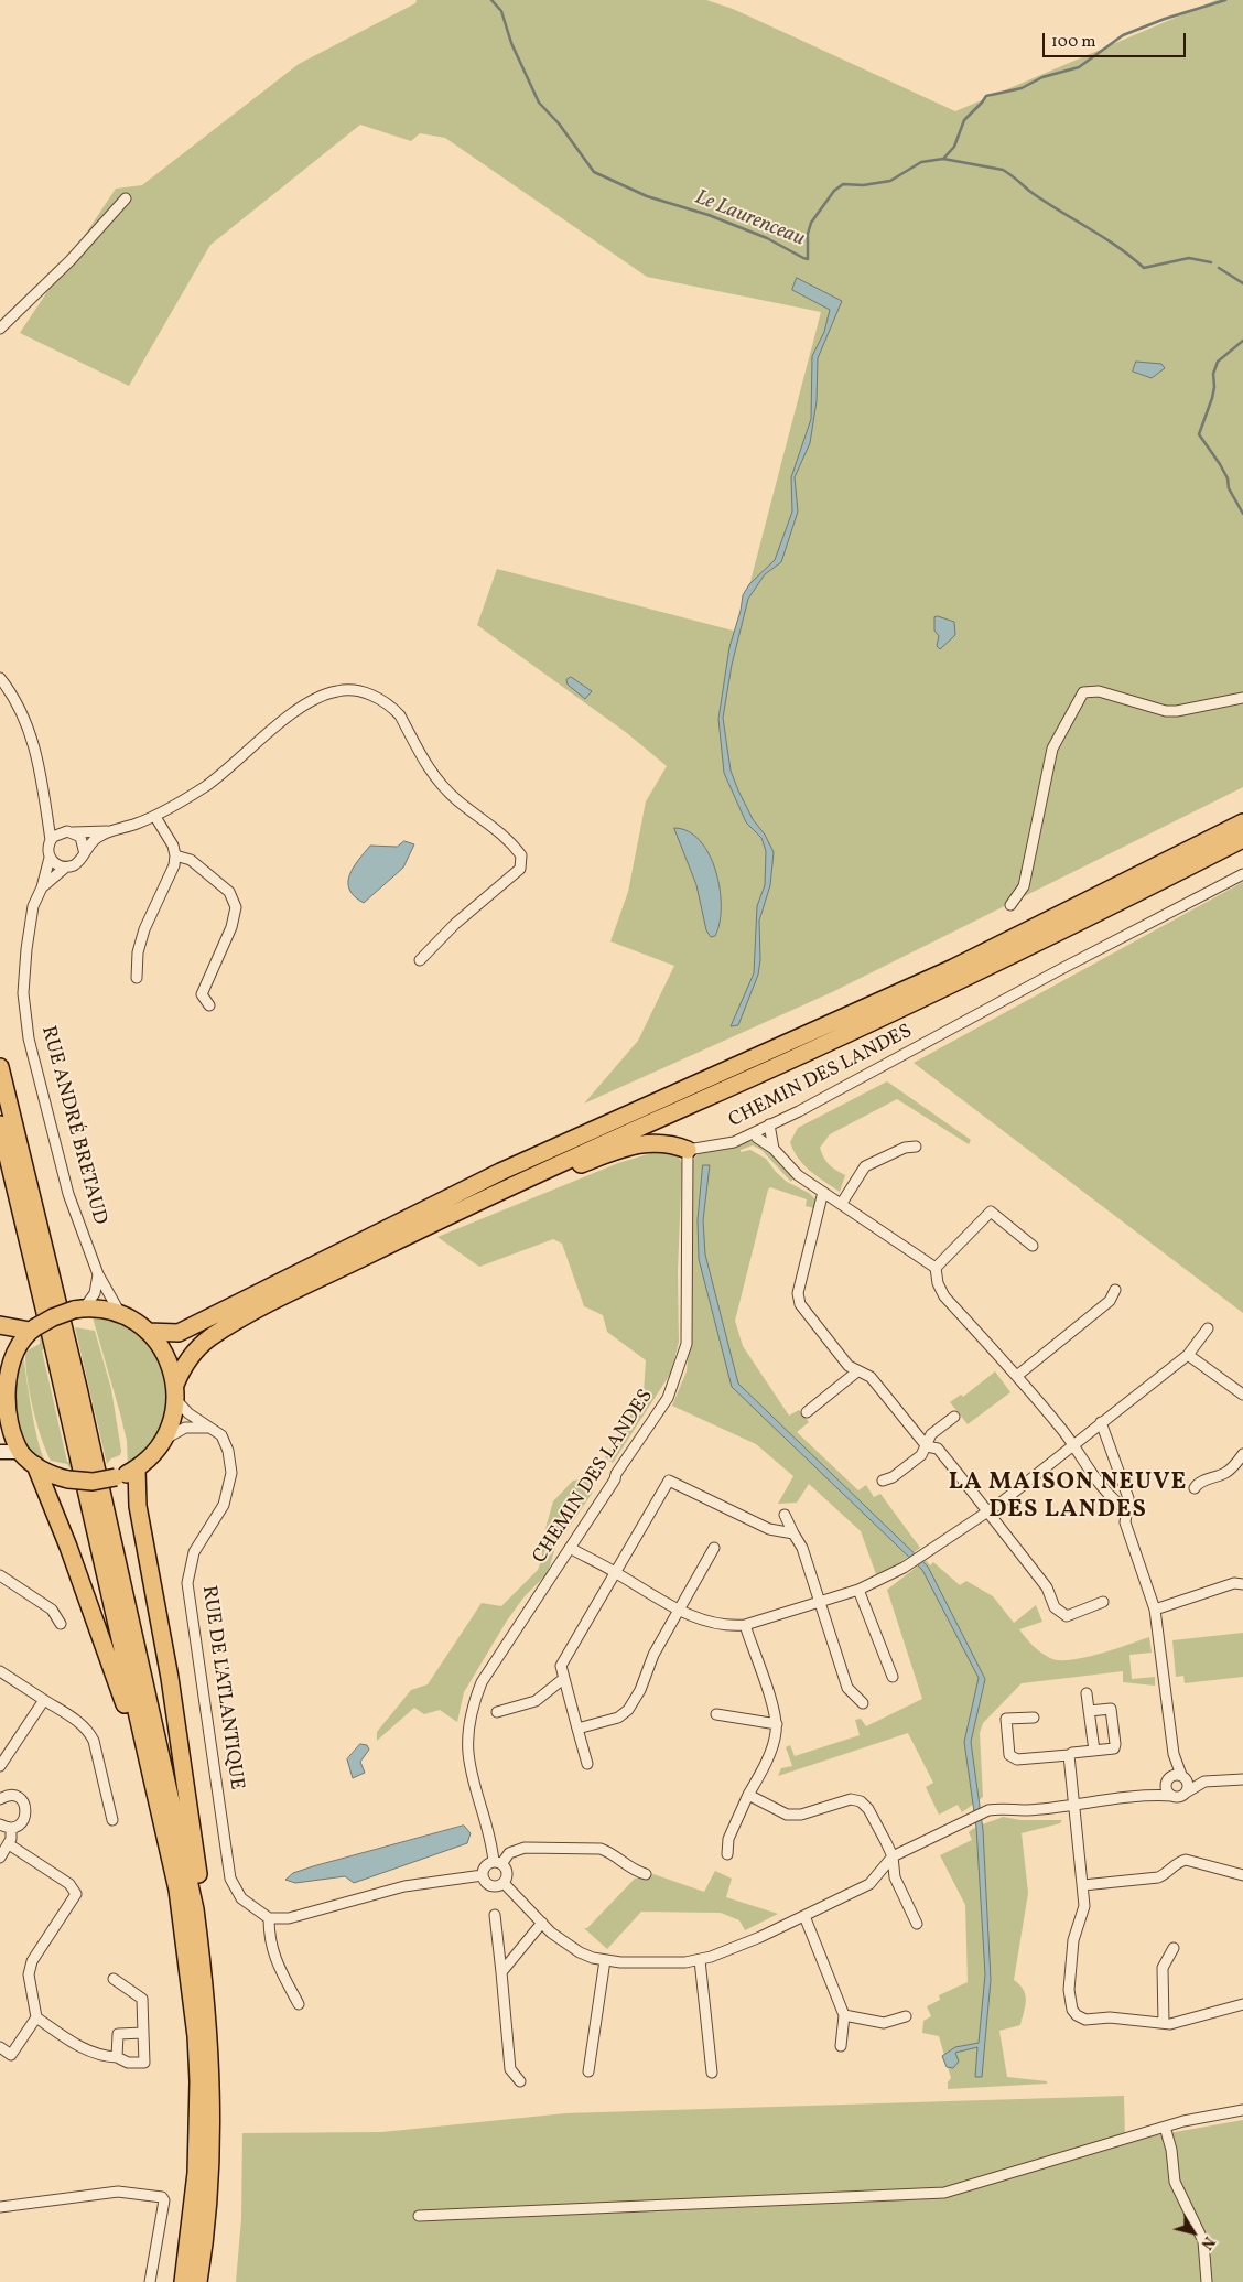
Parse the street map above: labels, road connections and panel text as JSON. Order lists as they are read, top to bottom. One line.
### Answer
{"streets":{"street":["CHEMIN DES LANDES","RUE ANDRÉ BRETAUD","RUE DE L'ATLANTIQUE"]},"crossings":[["RUE ANDRÉ BRETAUD","RUE DE L'ATLANTIQUE"]],"districts":["LA MAISON NEUVE DES LANDES"],"water":["Le Laurenceau"],"scale_bar":"100 m","north":"bottom right"}
